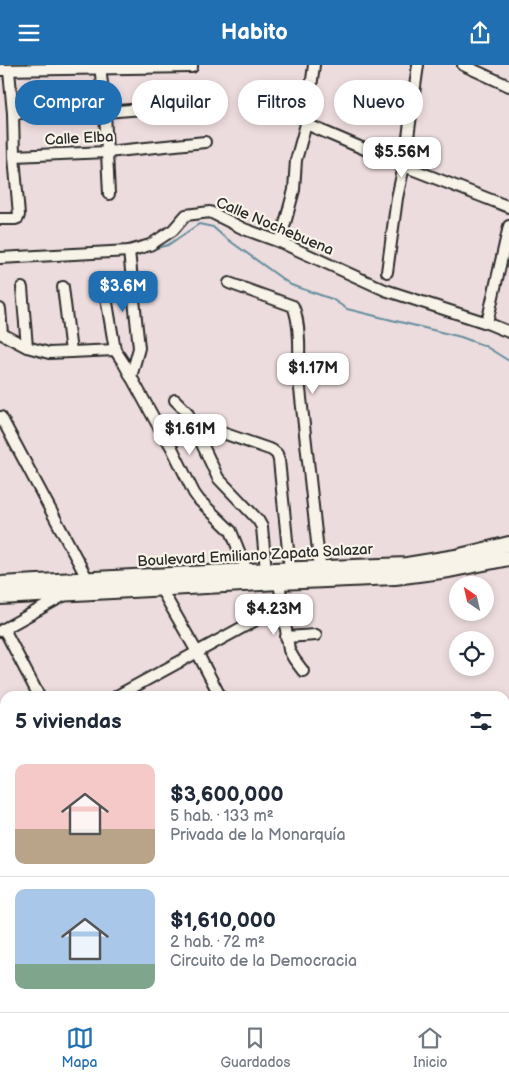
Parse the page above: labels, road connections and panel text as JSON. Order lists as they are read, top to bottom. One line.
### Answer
{"streets":{"main road":["Boulevard Emiliano Zapata Salazar"],"street":["Calle Elba","Calle Nochebuena"]},"north":"top left","page":{"header":"Habito","chip":["Comprar","Alquilar","Filtros","Nuevo"],"price":["$5.56M","$3.6M","$1.17M","$1.61M","$4.23M"],"heading":"5 viviendas","list":[{"name":"$3,600,000","note":"5 hab. · 133 m² · Privada de la Monarquía"},{"name":"$1,610,000","note":"2 hab. · 72 m² · Circuito de la Democracia"}],"tabs":["Mapa","Guardados","Inicio"]}}
